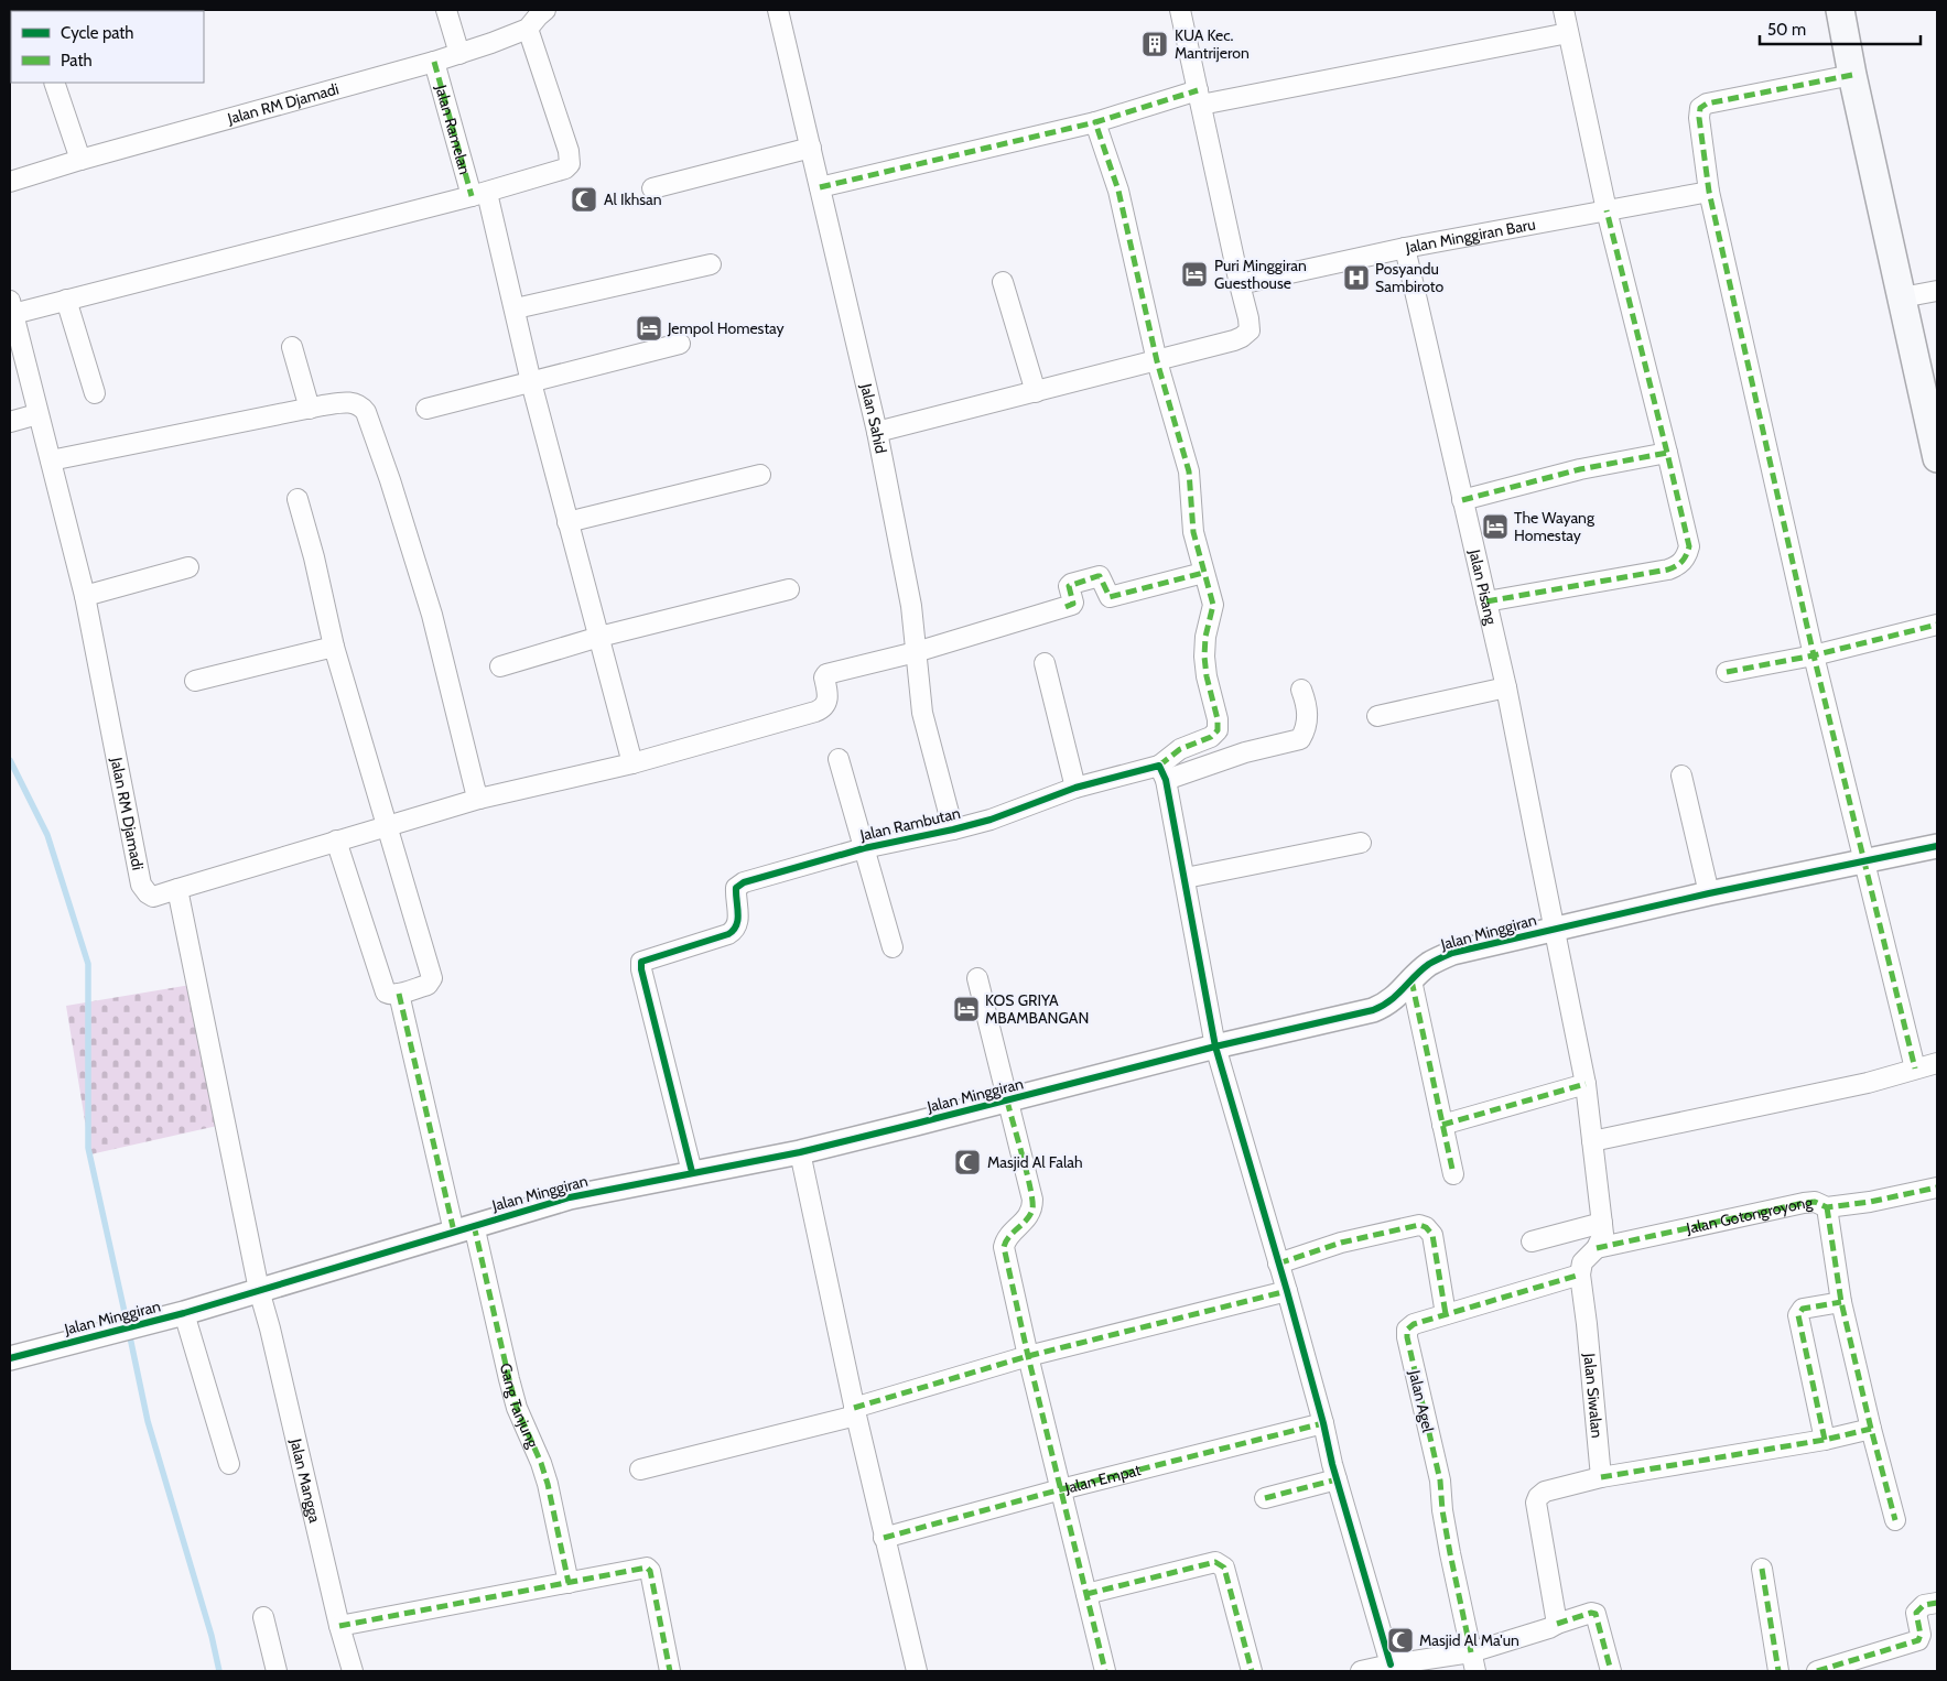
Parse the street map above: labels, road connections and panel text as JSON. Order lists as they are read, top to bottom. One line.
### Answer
{"streets":{"street":["Jalan RM Djamadi","Jalan Ramelan","Jalan Minggiran Baru","Jalan Sahid","Jalan Pisang","Jalan Rambutan","Jalan Minggiran","Jalan Gotongroyong","Jalan Siwalan","Jalan Agel","Gang Tanjung","Jalan Empat","Jalan Mangga"]},"crossings":[["Jalan RM Djamadi","Jalan Ramelan"],["Jalan Minggiran Baru","Jalan Pisang"],["Jalan Sahid","Jalan Rambutan"],["Jalan Pisang","Jalan Minggiran"],["Jalan Rambutan","Jalan Minggiran"],["Jalan Minggiran","Gang Tanjung"],["Jalan Minggiran","Jalan Mangga"],["Jalan Siwalan","Jalan Agel"]],"places":{"building":["KUA Kec. Mantrijeron"],"mosque":["Al Ikhsan","Masjid Al Falah","Masjid Al Ma'un"],"hotel":["Puri Minggiran Guesthouse","Jempol Homestay","The Wayang Homestay","KOS GRIYA MBAMBANGAN"],"hospital":["Posyandu Sambiroto"]},"legend":["Cycle path","Path"],"scale_bar":"50 m"}
